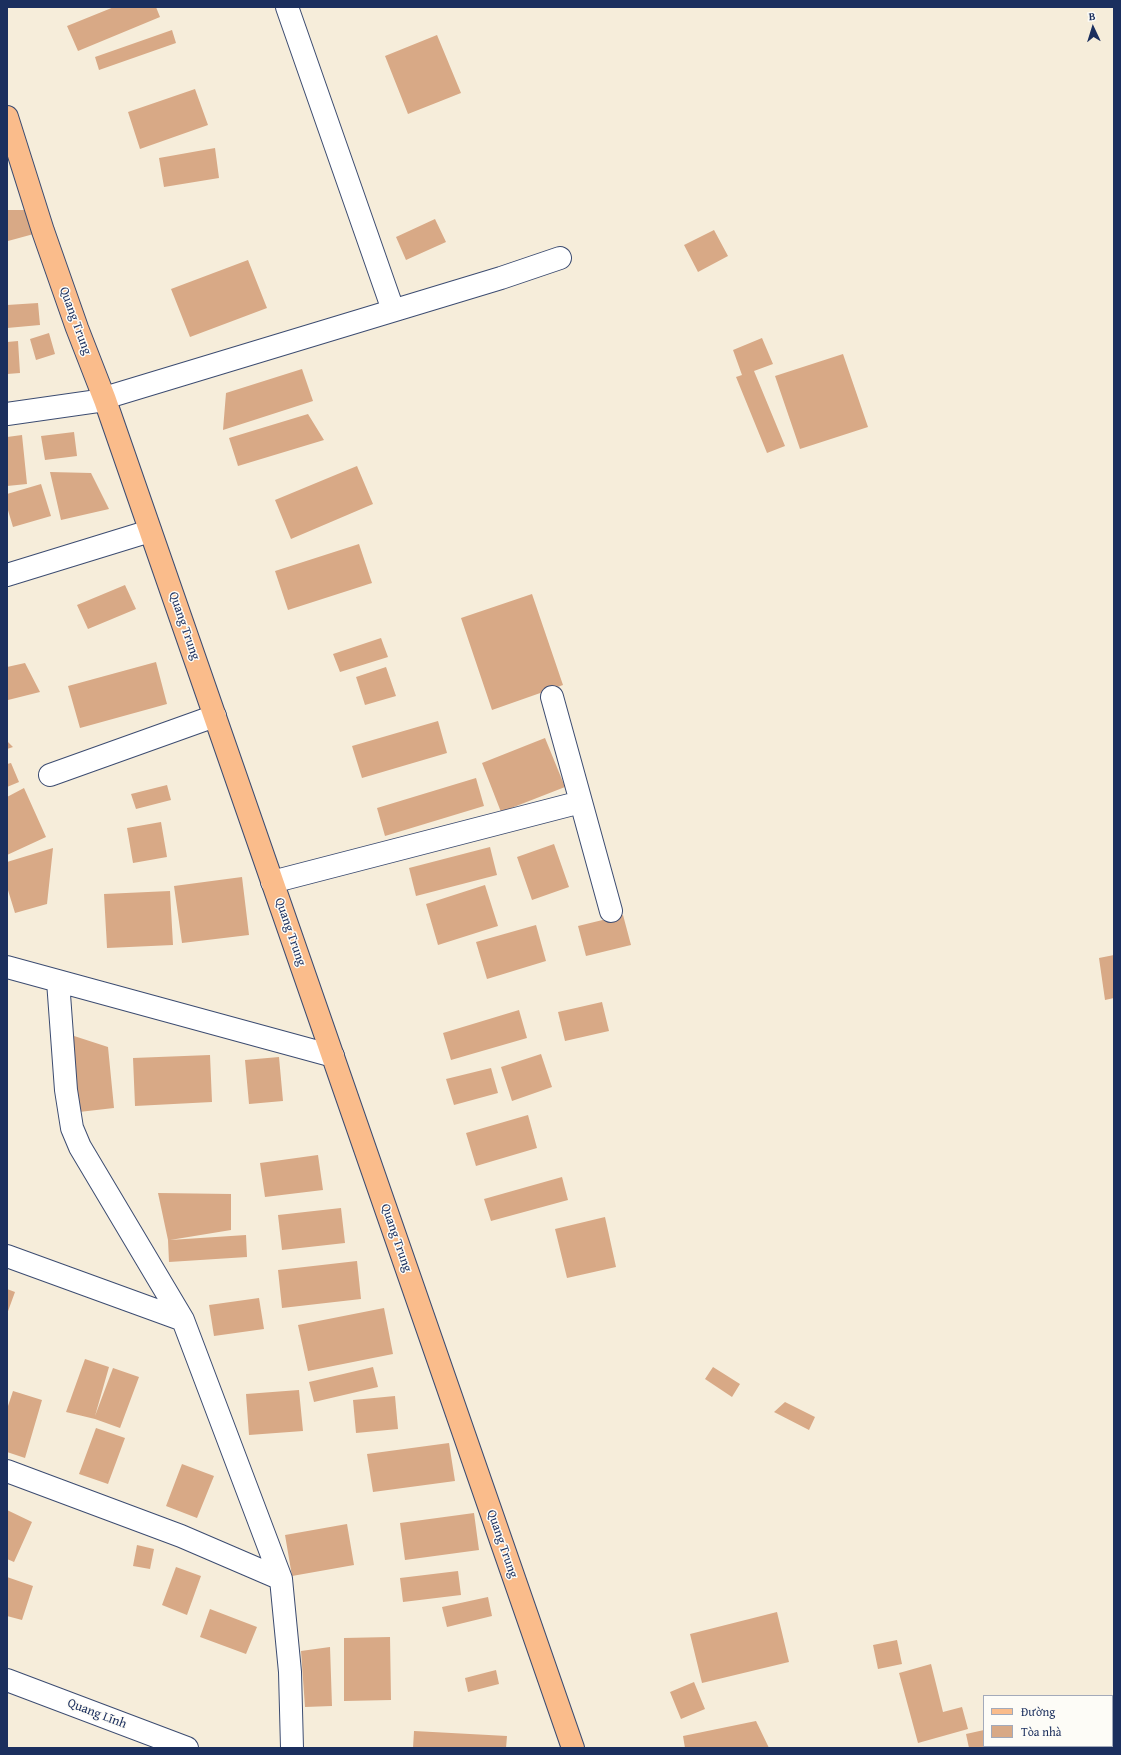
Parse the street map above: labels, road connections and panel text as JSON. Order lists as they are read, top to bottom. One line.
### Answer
{"streets":{"main road":["Quang Trung"],"street":["Quang Lĩnh"]},"legend":["Đường","Tòa nhà"],"north":"top"}
